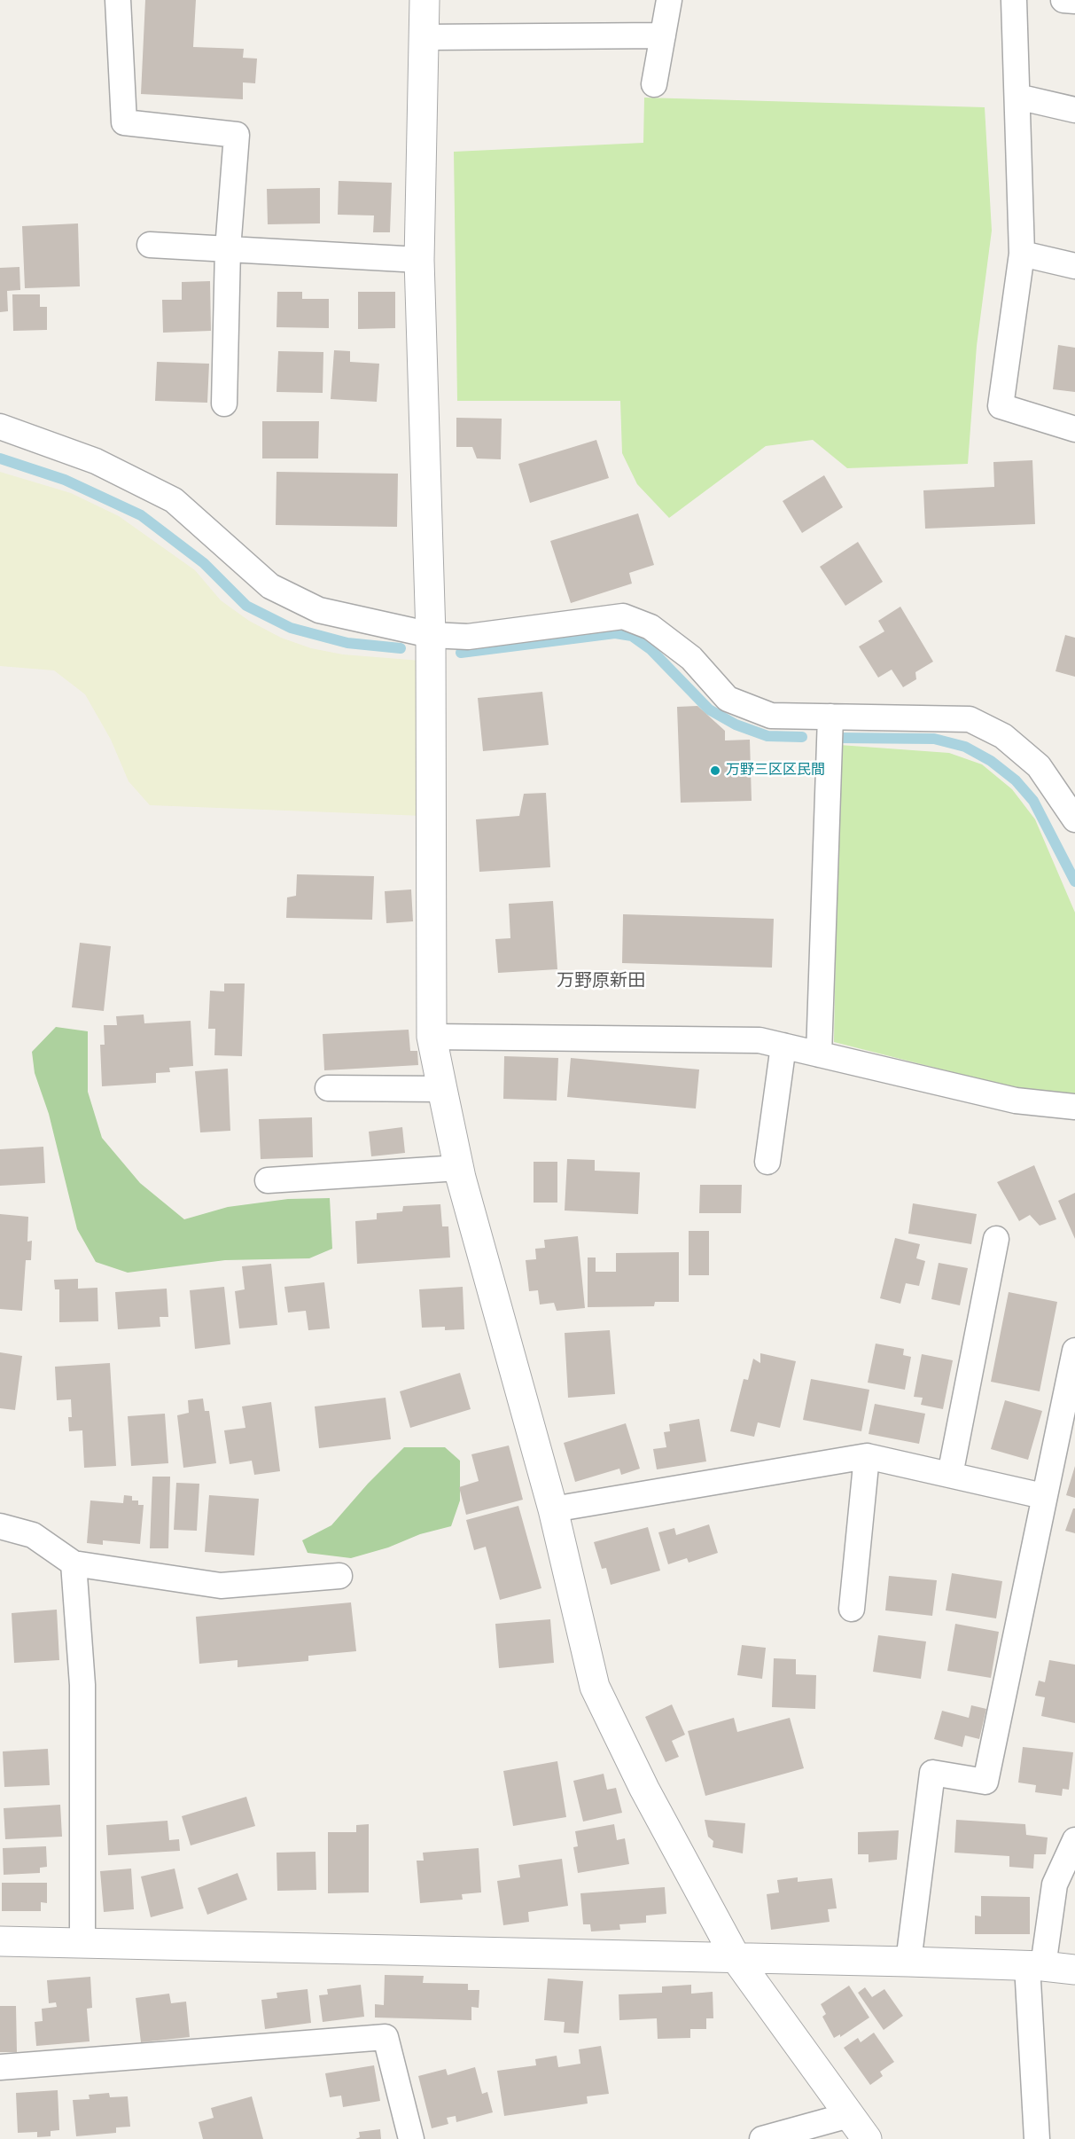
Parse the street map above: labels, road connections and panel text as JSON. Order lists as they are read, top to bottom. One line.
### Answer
{"districts":["万野原新田"],"places":["万野三区区民間"]}
